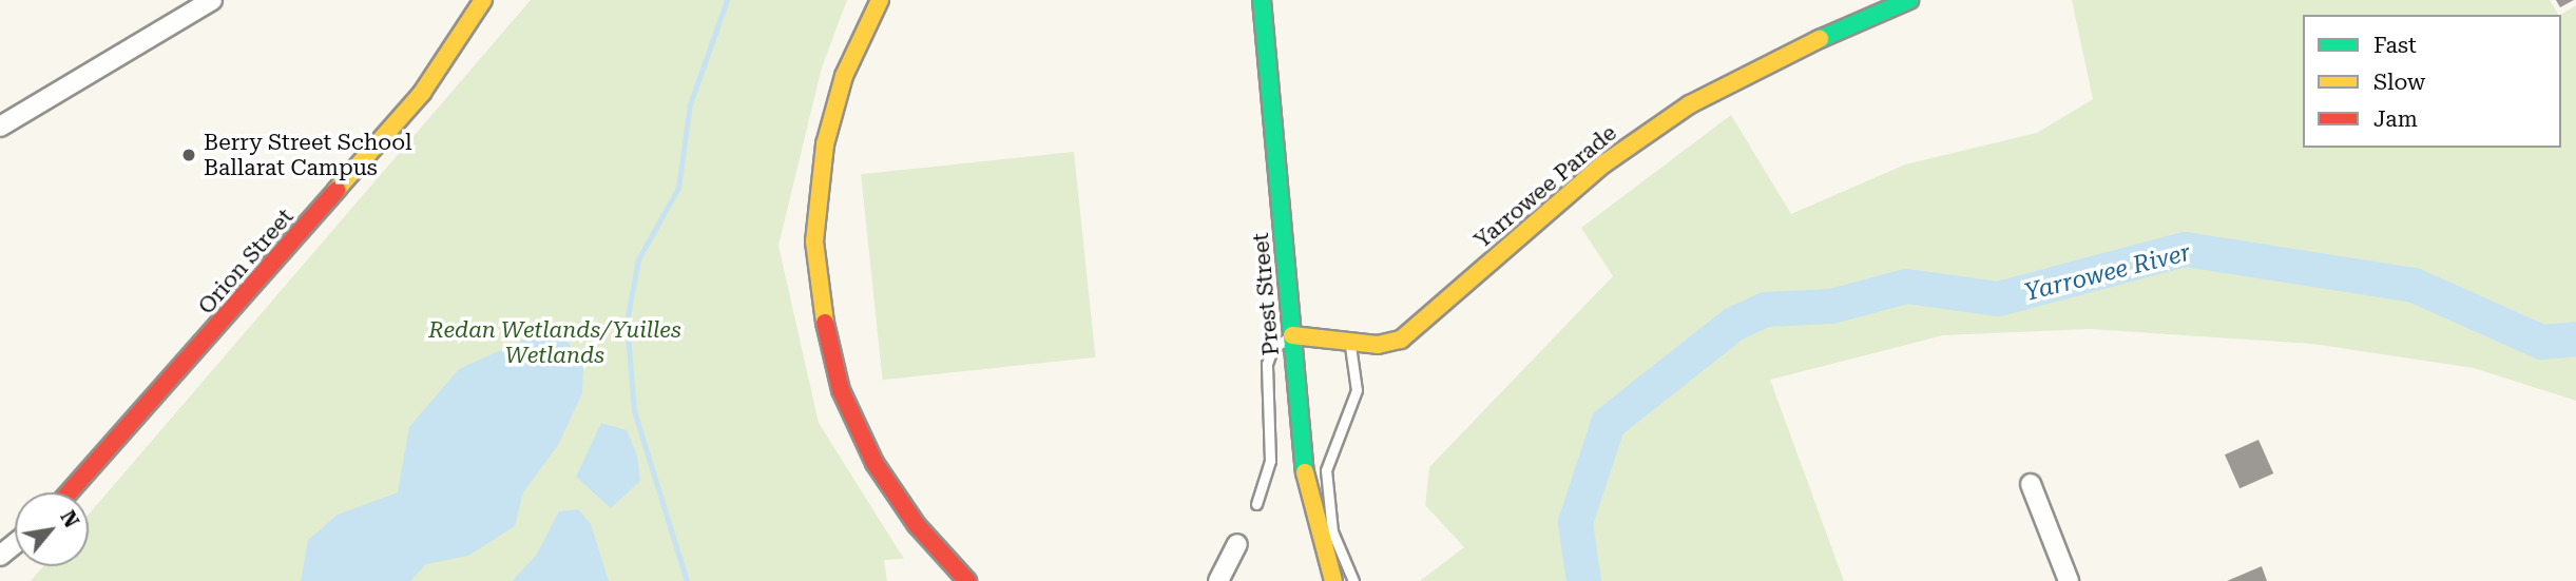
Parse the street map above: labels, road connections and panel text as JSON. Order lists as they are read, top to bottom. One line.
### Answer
{"streets":{"street":["Yarrowee Parade","Orion Street","Prest Street"]},"crossings":[["Yarrowee Parade","Prest Street"]],"water":["Yarrowee River"],"parks":["Redan Wetlands/Yuilles Wetlands"],"places":["Berry Street School Ballarat Campus"],"legend":["Fast","Slow","Jam"],"north":"top right"}
